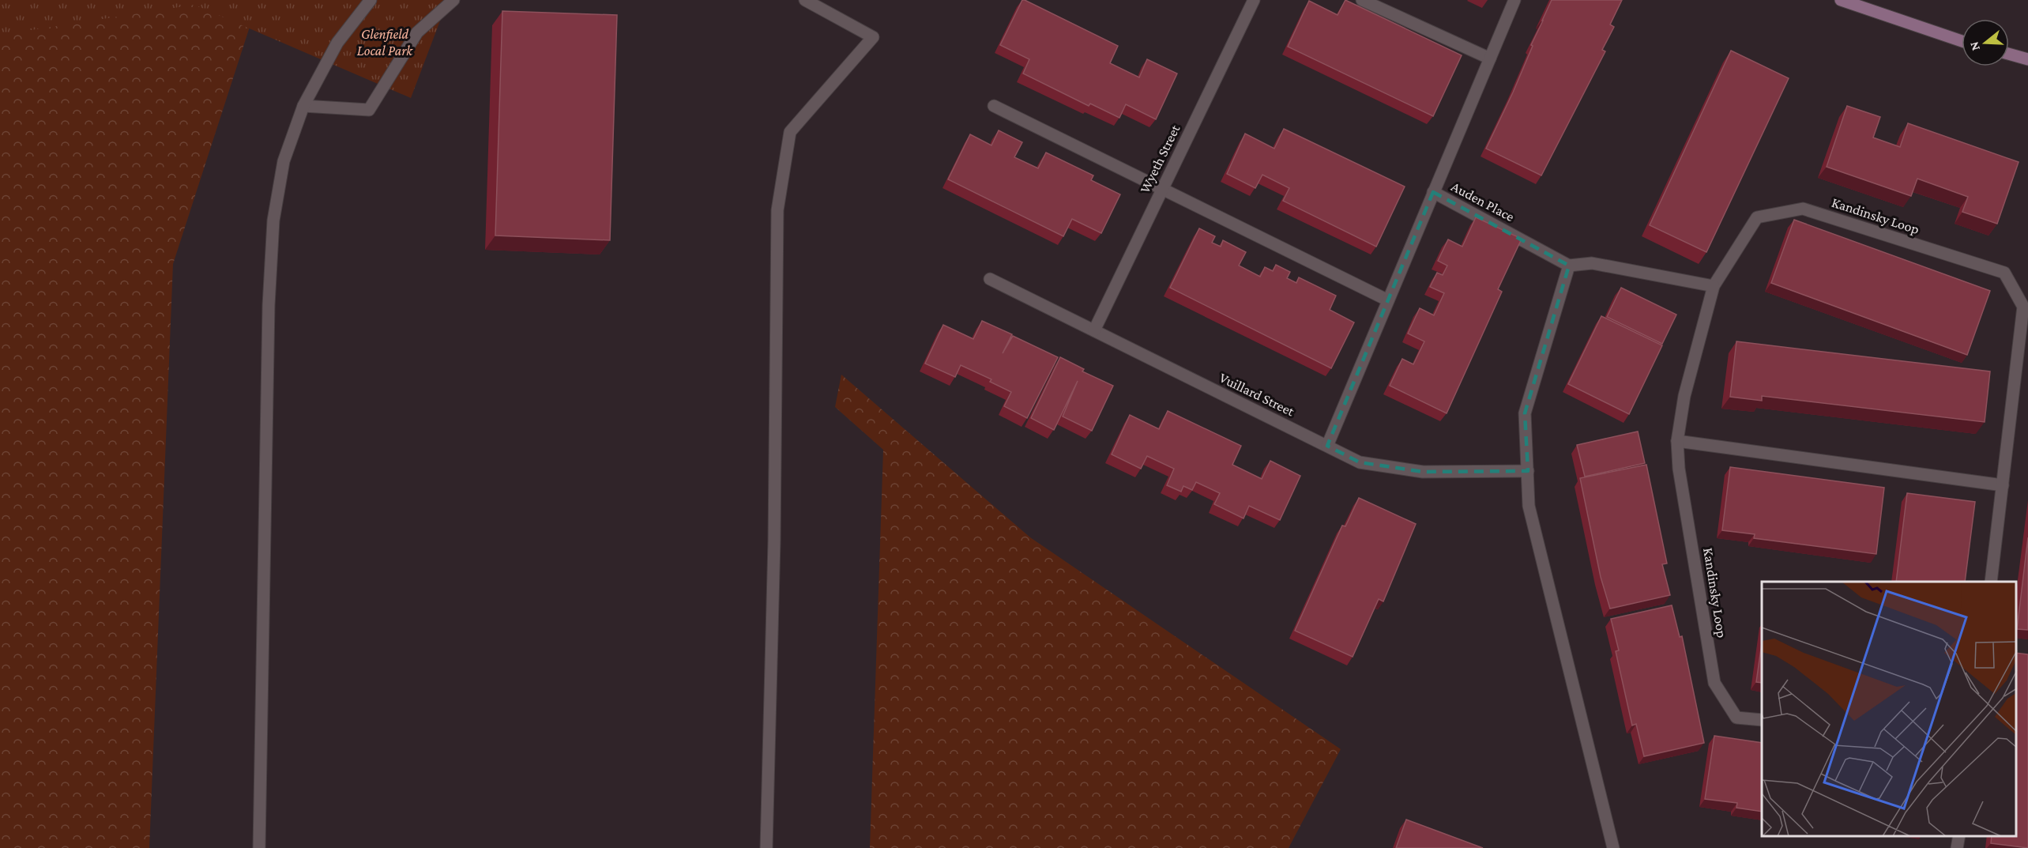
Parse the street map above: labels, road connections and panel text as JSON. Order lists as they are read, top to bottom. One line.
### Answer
{"streets":{"street":["Wyeth Street","Auden Place","Kandinsky Loop","Vuillard Street"]},"crossings":[["Wyeth Street","Vuillard Street"]],"parks":["Glenfield Local Park"],"north":"left"}
